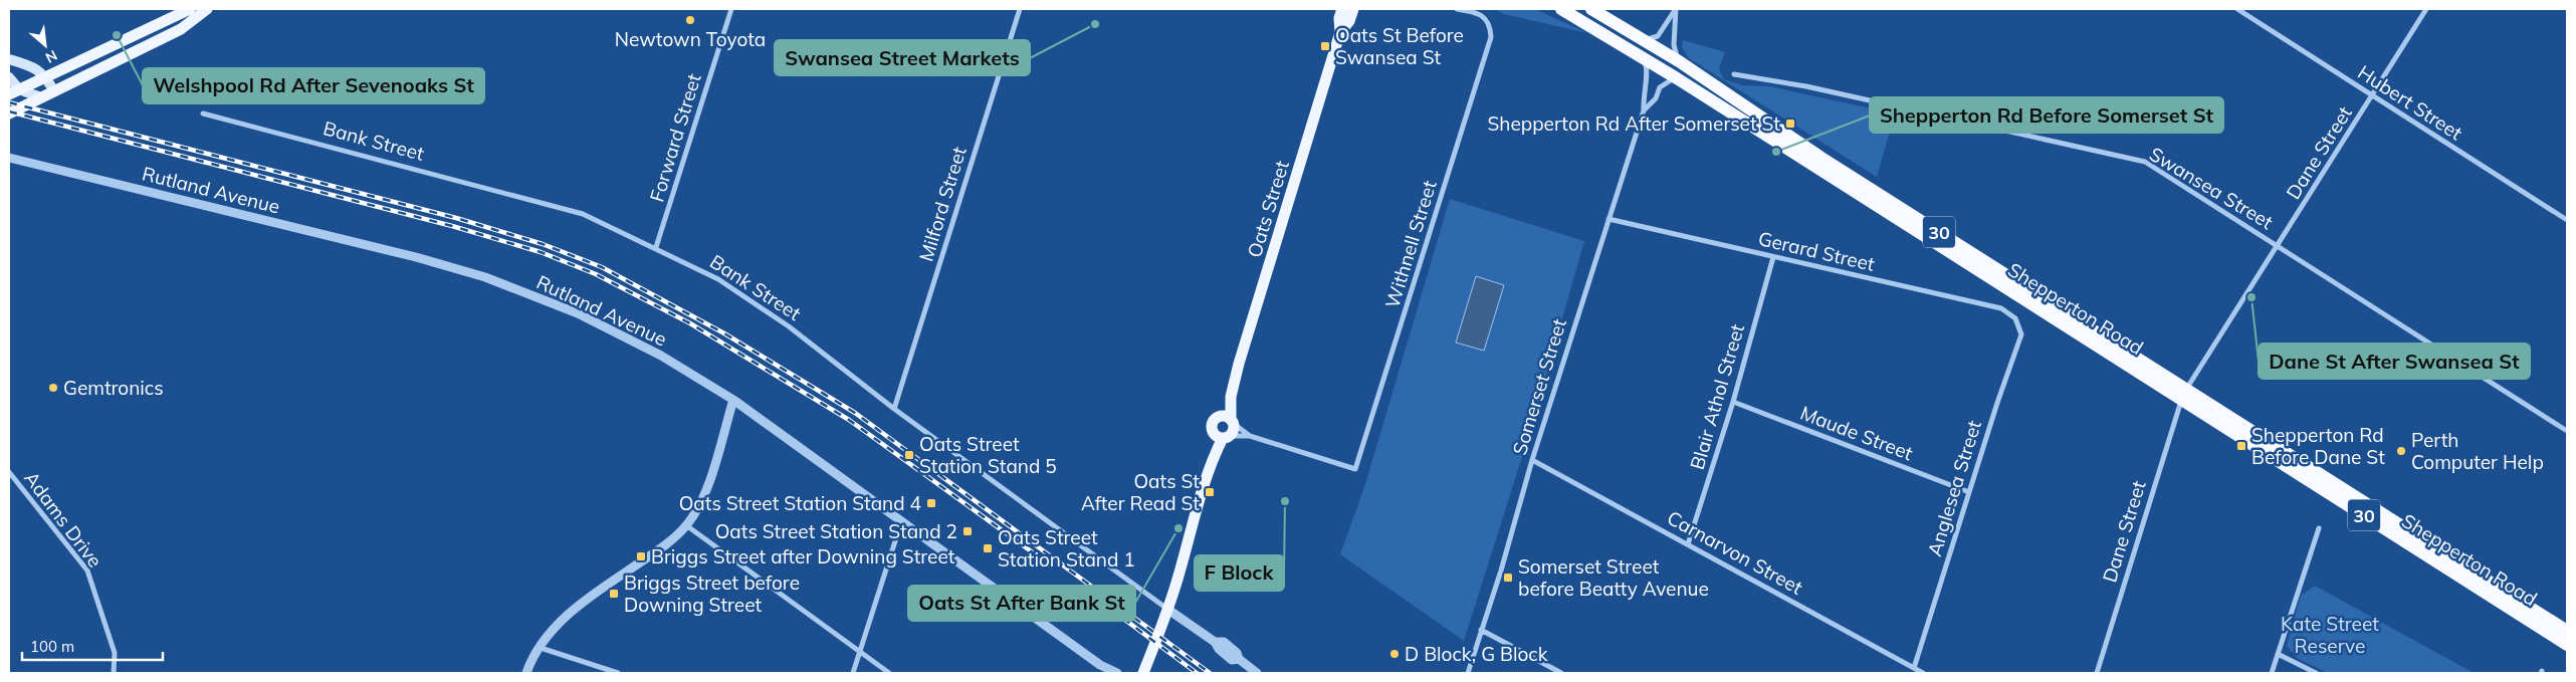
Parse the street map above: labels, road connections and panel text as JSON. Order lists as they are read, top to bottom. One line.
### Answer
{"streets":{"highway":["30","Shepperton Road"],"main road":["Oats Street"],"street":["Hubert Street","Forward Street","Bank Street","Dane Street","Swansea Street","Rutland Avenue","Milford Street","Withnell Street","Gerard Street","Somerset Street","Blair Athol Street","Maude Street","Anglesea Street","Adams Drive","Carnarvon Street"]},"crossings":[["Hubert Street","Dane Street"],["Forward Street","Bank Street"],["Bank Street","Milford Street"],["Dane Street","Swansea Street"],["Dane Street","Shepperton Road"],["Gerard Street","Somerset Street"],["Gerard Street","Blair Athol Street"],["Gerard Street","Anglesea Street"],["Shepperton Road","Somerset Street"],["Somerset Street","Carnarvon Street"],["Blair Athol Street","Maude Street"],["Blair Athol Street","Carnarvon Street"],["Maude Street","Anglesea Street"],["Anglesea Street","Carnarvon Street"]],"parks":["Kate Street Reserve"],"places":{"other":["Newtown Toyota","Swansea Street Markets","Welshpool Rd After Sevenoaks St","Shepperton Rd Before Somerset St","Dane St After Swansea St","Gemtronics","Perth Computer Help","F Block","Oats St After Bank St","D Block, G Block"],"transit":["Oats St Before Swansea St","Shepperton Rd After Somerset St","Shepperton Rd Before Dane St","Oats Street Station Stand 5","Oats St After Read St","Oats Street Station Stand 4","Oats Street Station Stand 2","Oats Street Station Stand 1","Briggs Street after Downing Street","Somerset Street before Beatty Avenue","Briggs Street before Downing Street"]},"scale_bar":"100 m","north":"bottom right"}
